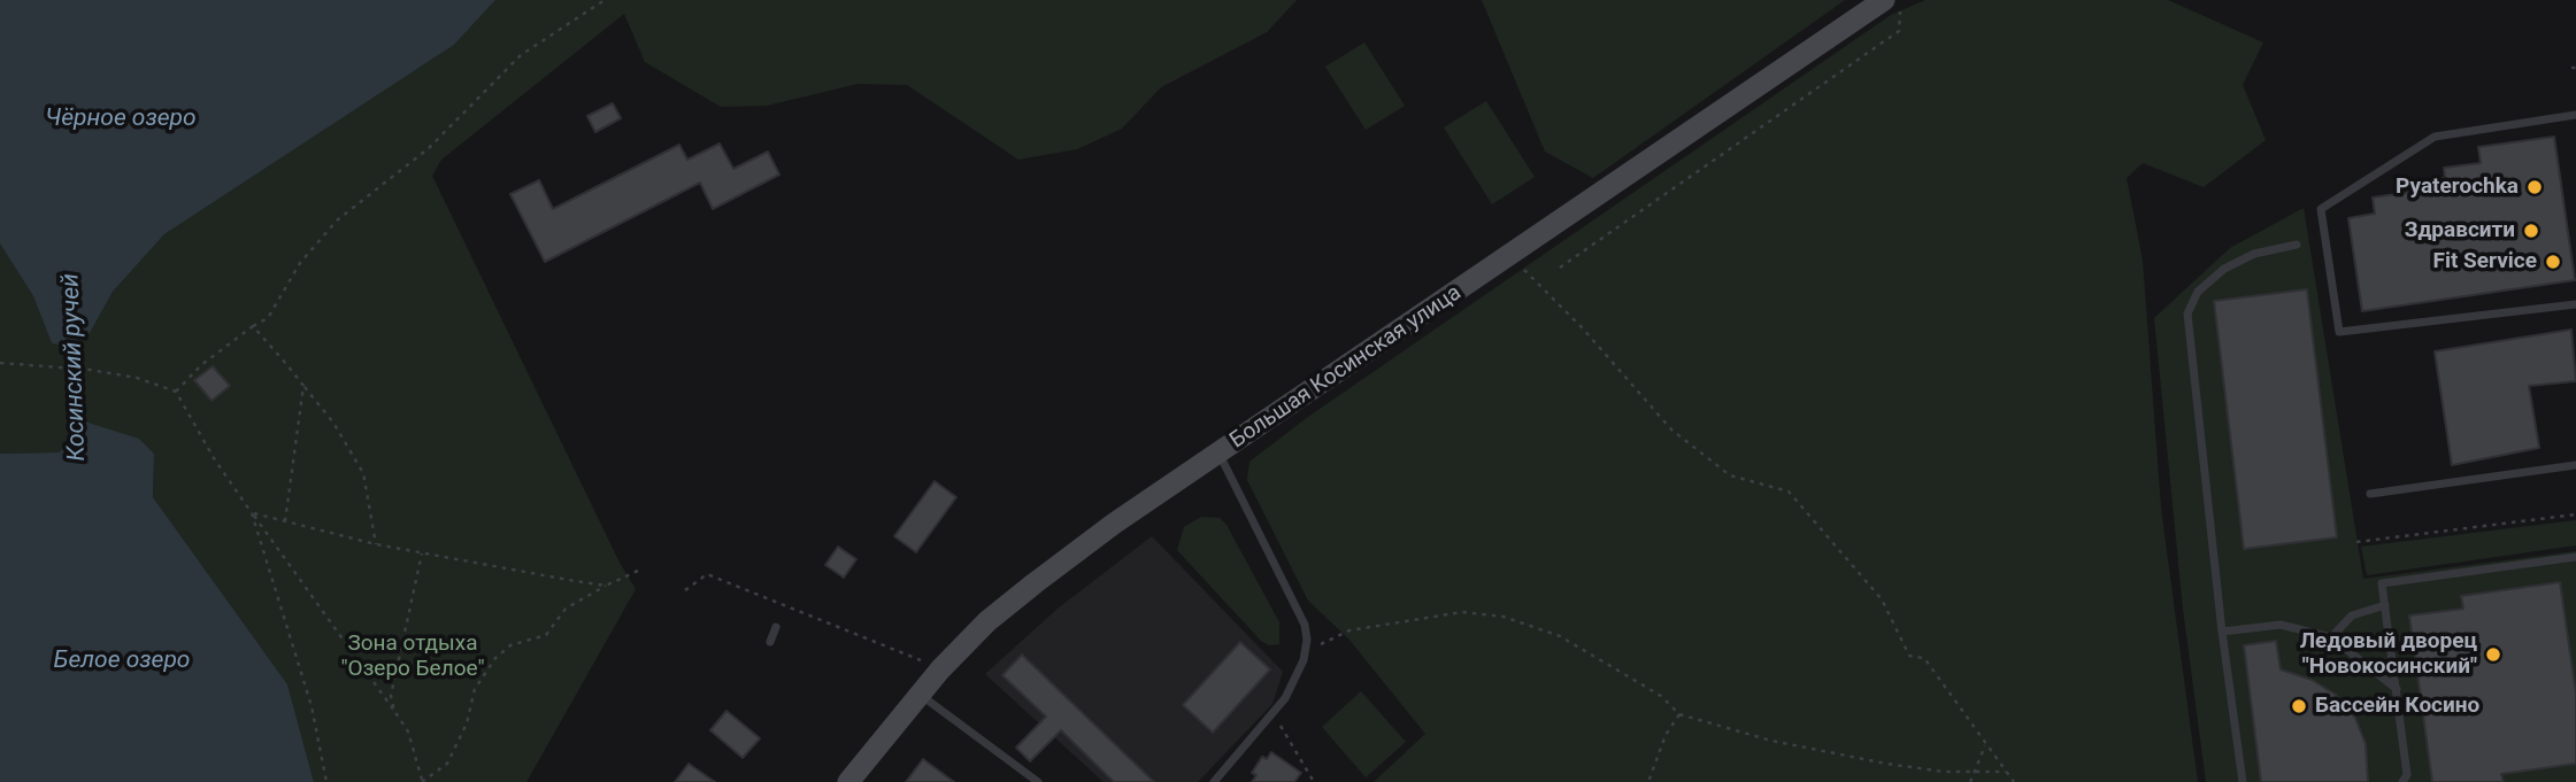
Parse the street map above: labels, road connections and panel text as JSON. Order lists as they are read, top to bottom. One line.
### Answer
{"streets":{"street":["Большая Косинская улица"]},"water":["Чёрное озеро","Косинский ручей","Белое озеро"],"parks":["Зона отдыха \"Озеро Белое\""],"places":["Pyaterochka","Здравсити","Fit Service","Ледовый дворец \"Новокосинский\"","Бассейн Косино"]}
